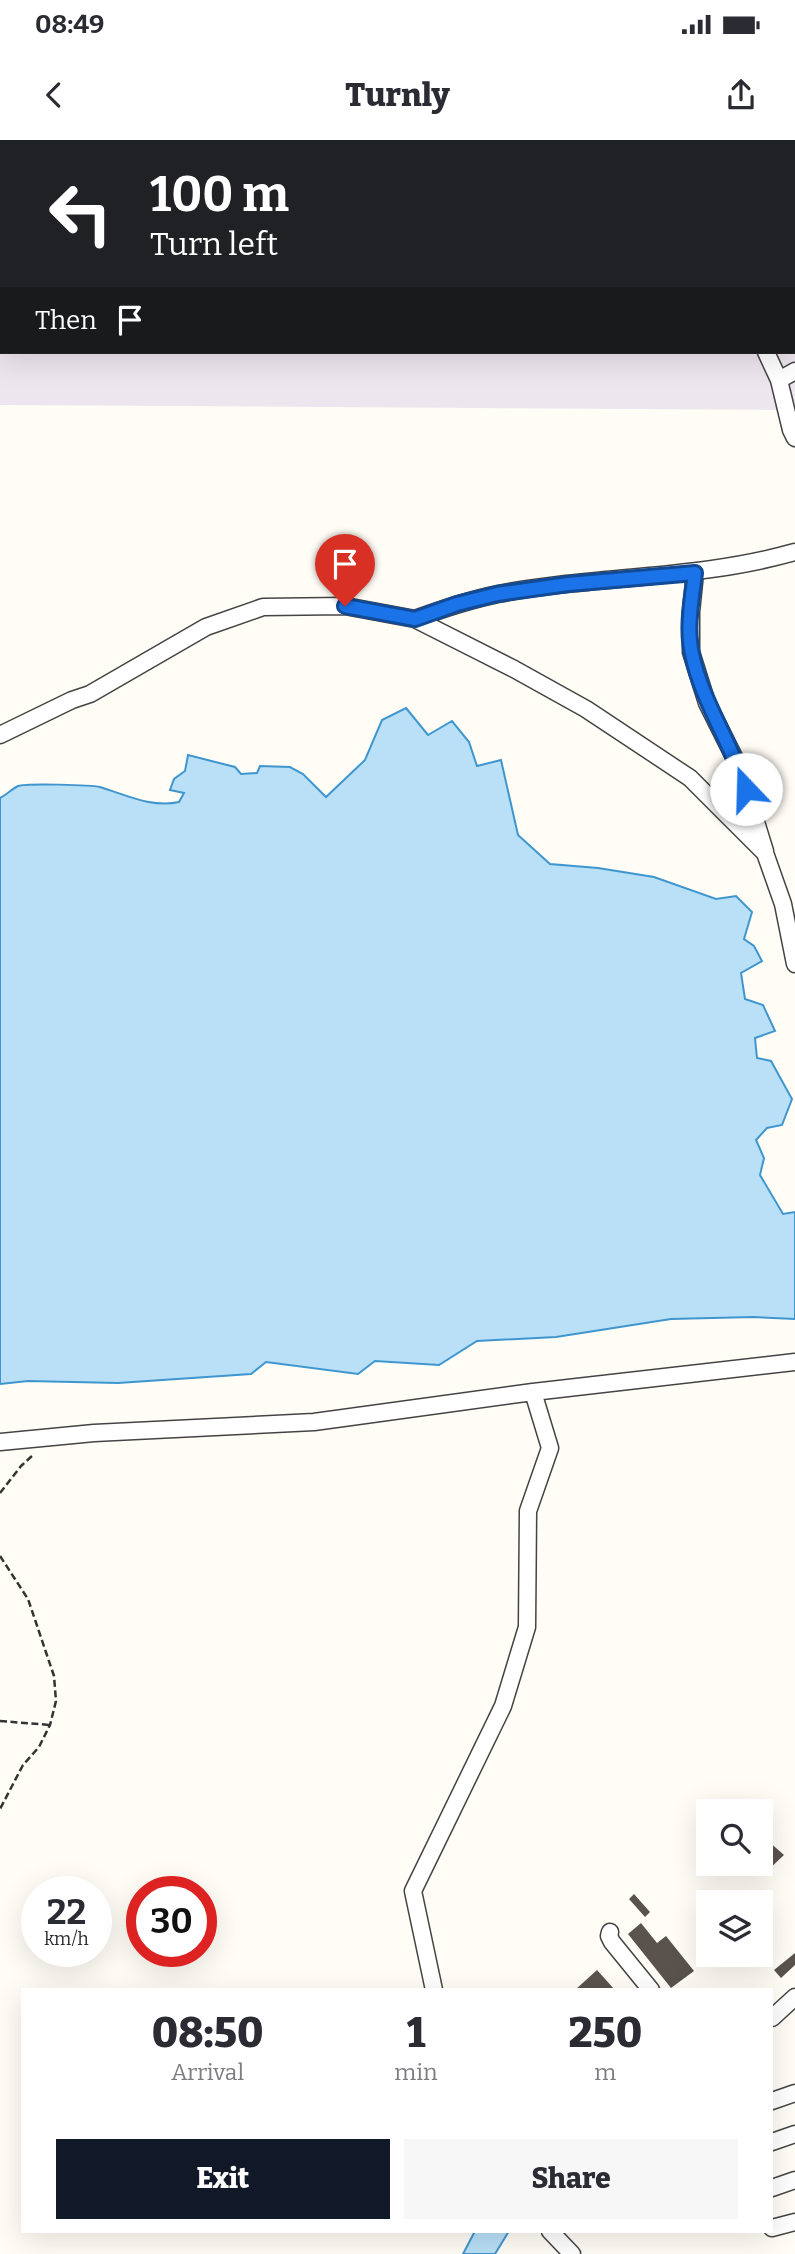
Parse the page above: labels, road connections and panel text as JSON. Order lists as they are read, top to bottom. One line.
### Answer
{"page":{"status":"08:49","header":"Turnly","turn":["100 m","Turn left"],"then":"Then","speed":"22 km/h","limit":"30","eta":["08:50","Arrival","1","min","250","m"],"buttons":["Exit","Share"]}}
